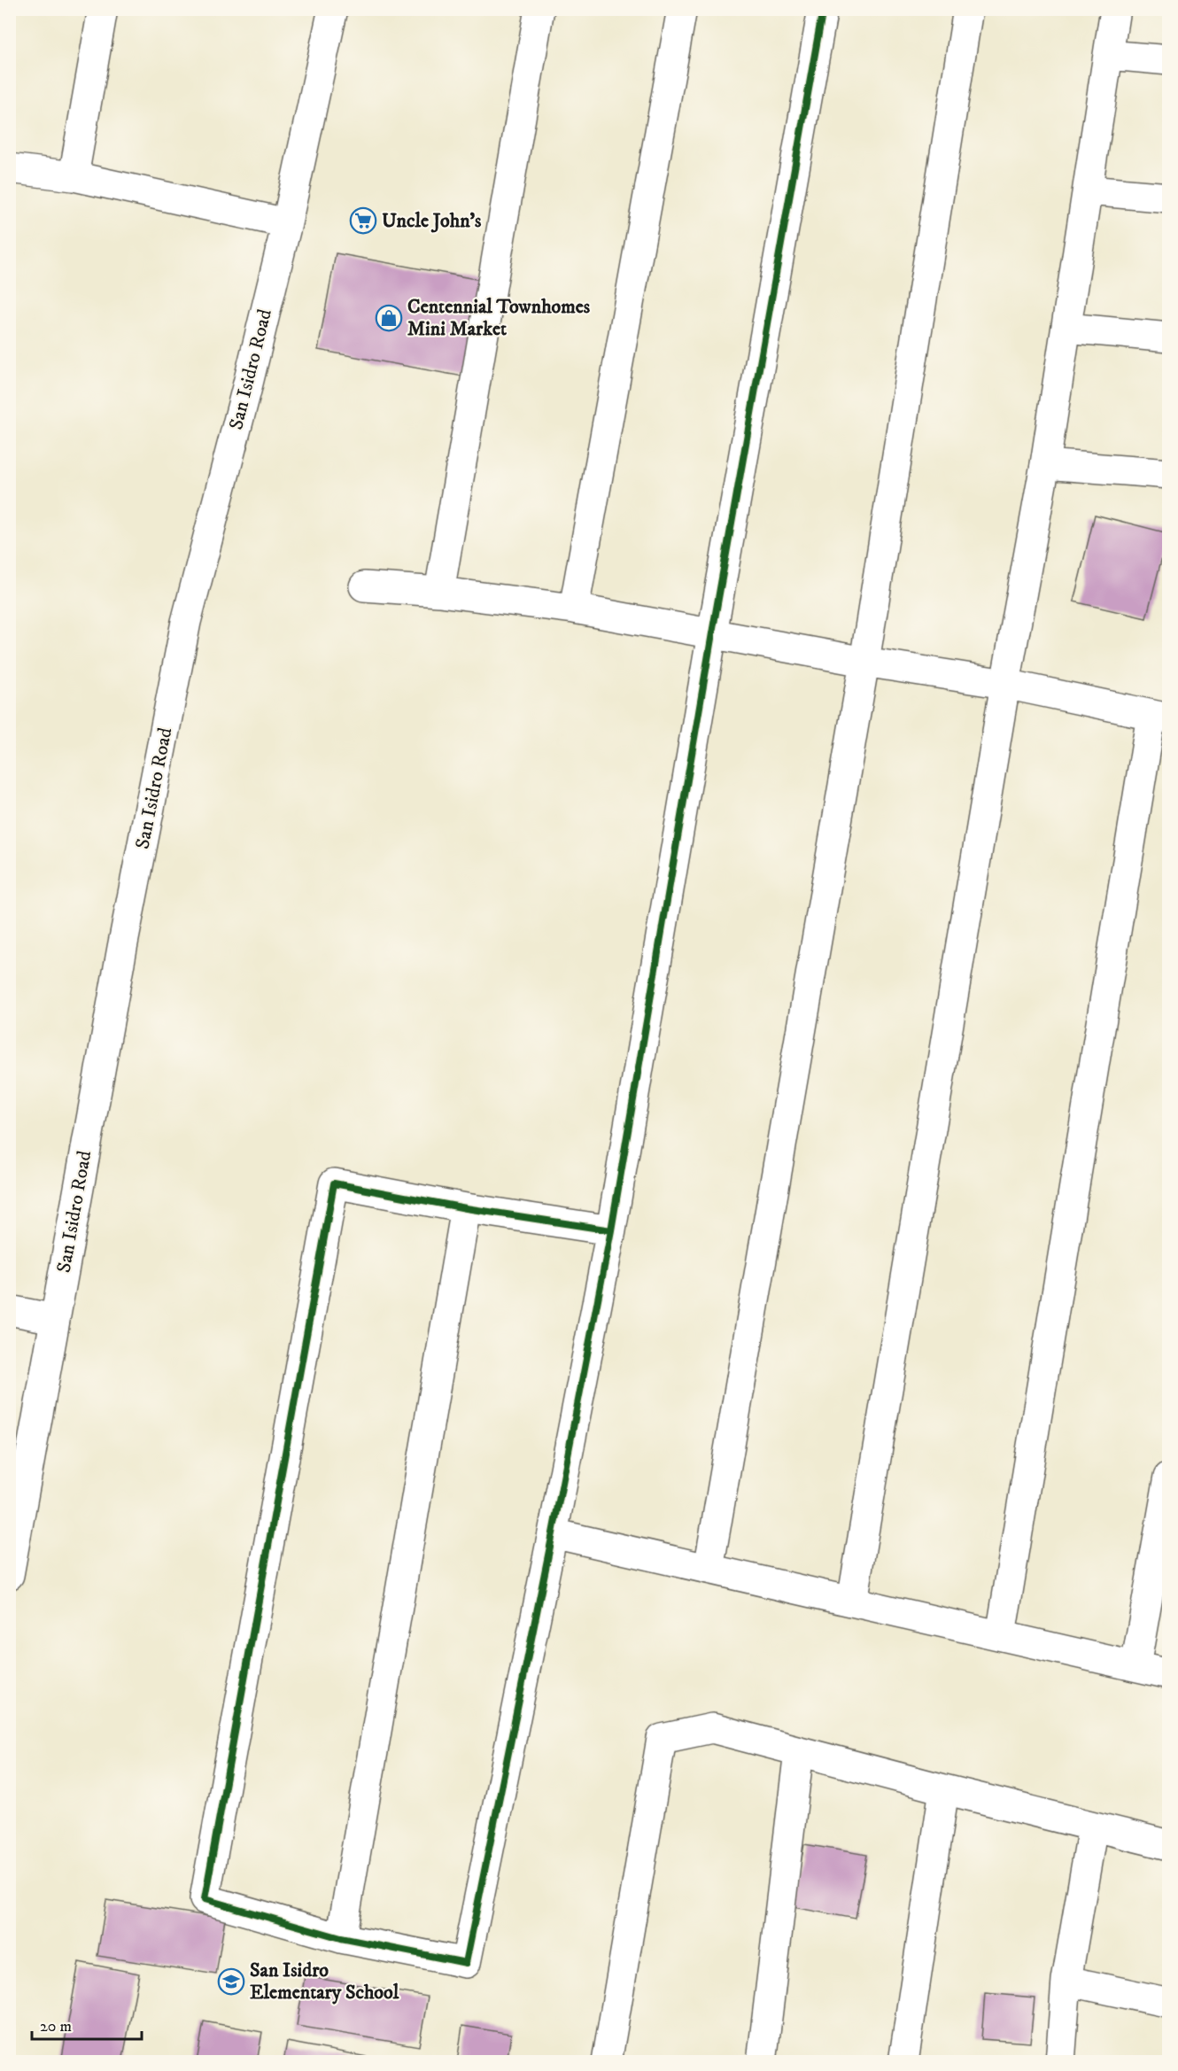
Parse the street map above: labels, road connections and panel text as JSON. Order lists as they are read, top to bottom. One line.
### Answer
{"streets":{"street":["San Isidro Road"]},"places":{"supermarket":["Uncle John's"],"shop":["Centennial Townhomes Mini Market"],"school or university":["San Isidro Elementary School"]},"scale_bar":"20 m"}
